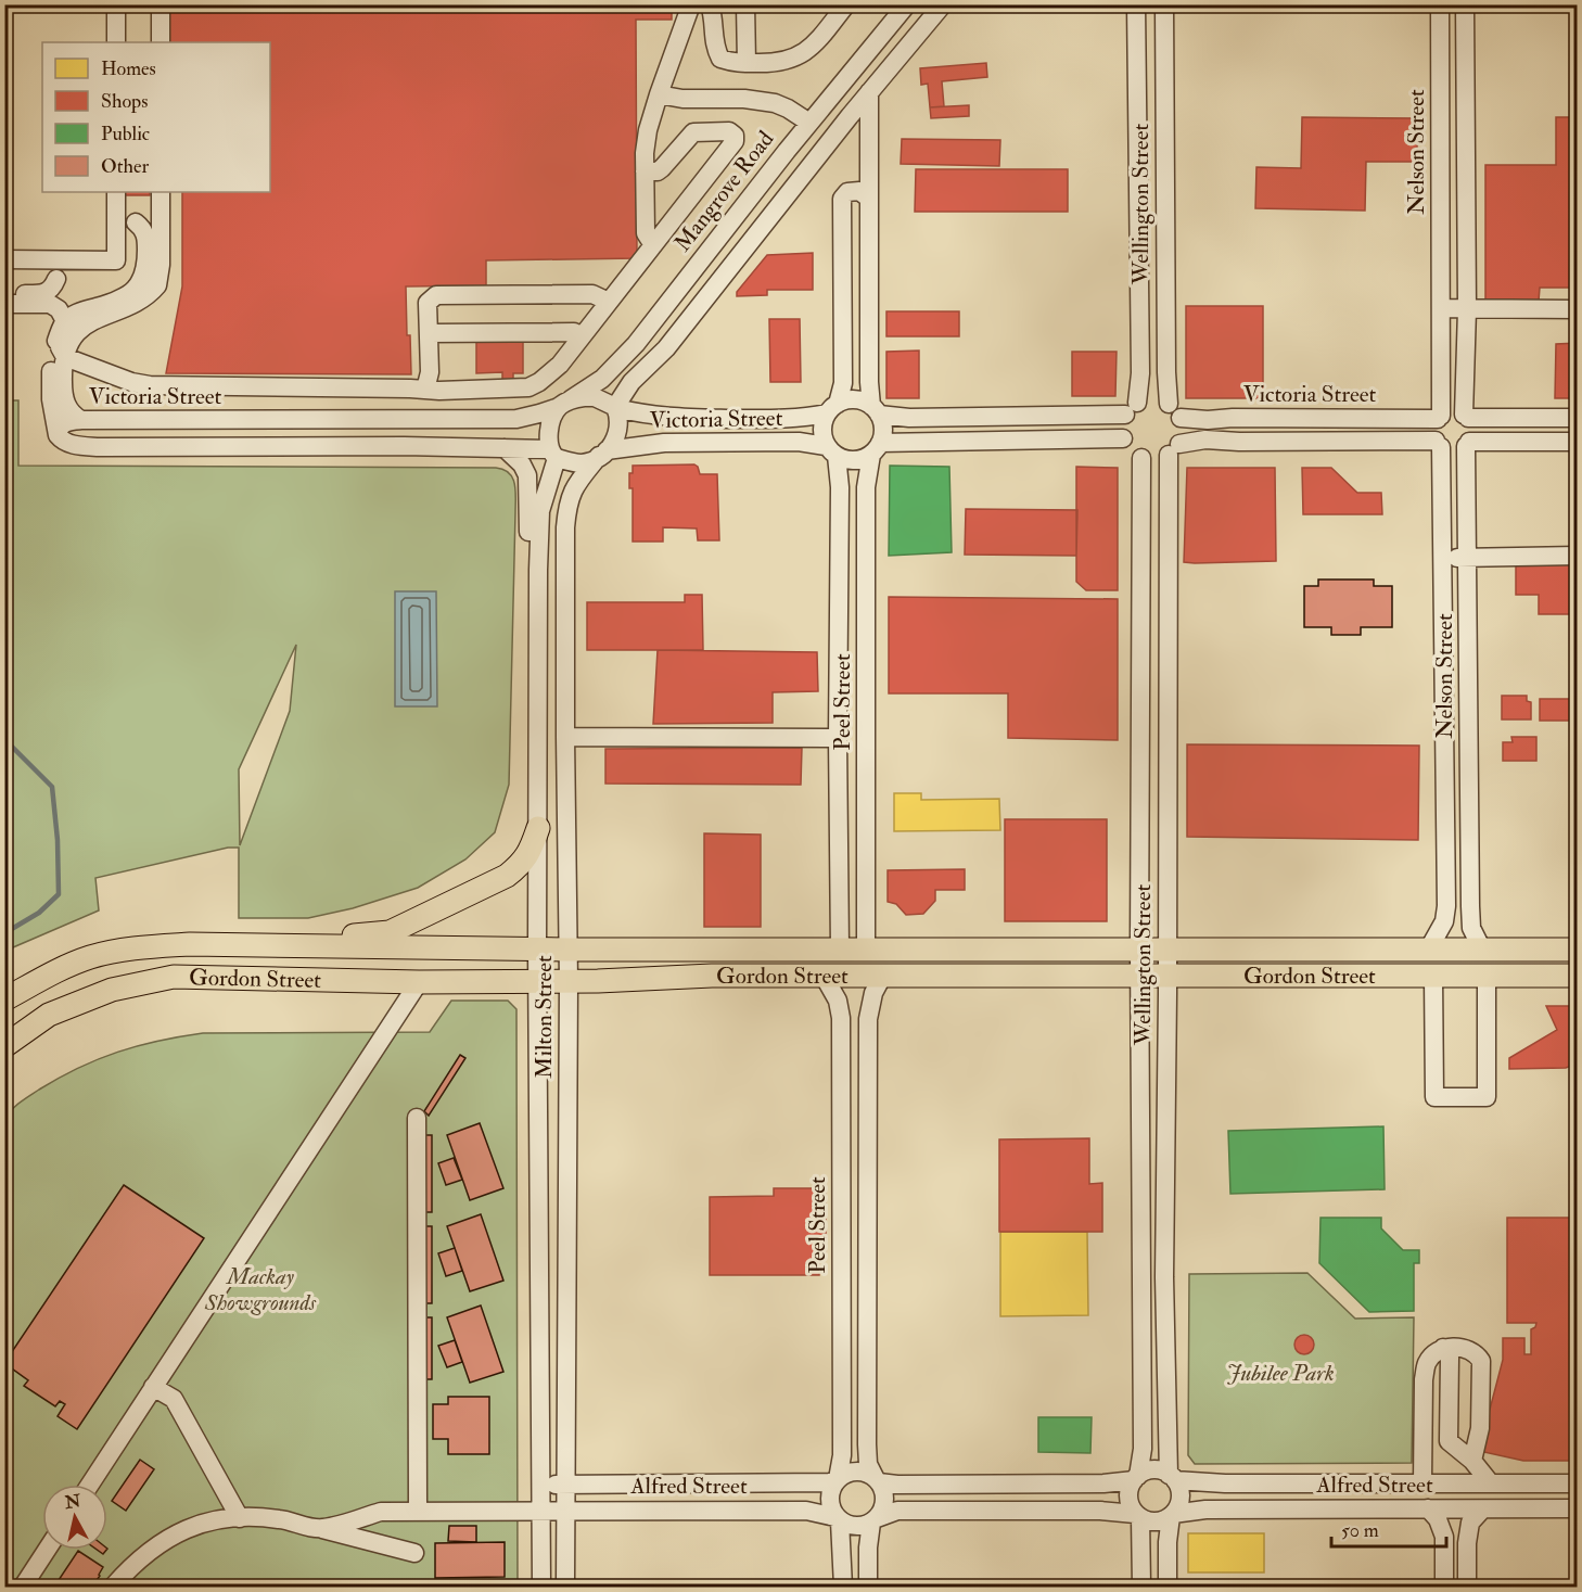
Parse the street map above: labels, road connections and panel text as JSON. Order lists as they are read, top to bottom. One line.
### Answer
{"streets":{"main road":["Gordon Street"],"street":["Nelson Street","Mangrove Road","Wellington Street","Victoria Street","Peel Street","Milton Street","Alfred Street"]},"crossings":[["Nelson Street","Victoria Street"],["Nelson Street","Gordon Street"],["Mangrove Road","Victoria Street"],["Mangrove Road","Milton Street"],["Wellington Street","Victoria Street"],["Wellington Street","Gordon Street"],["Wellington Street","Alfred Street"],["Victoria Street","Peel Street"],["Victoria Street","Milton Street"],["Peel Street","Gordon Street"],["Peel Street","Alfred Street"],["Gordon Street","Milton Street"],["Milton Street","Alfred Street"]],"parks":["Mackay Showgrounds","Jubilee Park"],"legend":["Homes","Shops","Public","Other"],"scale_bar":"50 m","north":"top"}
